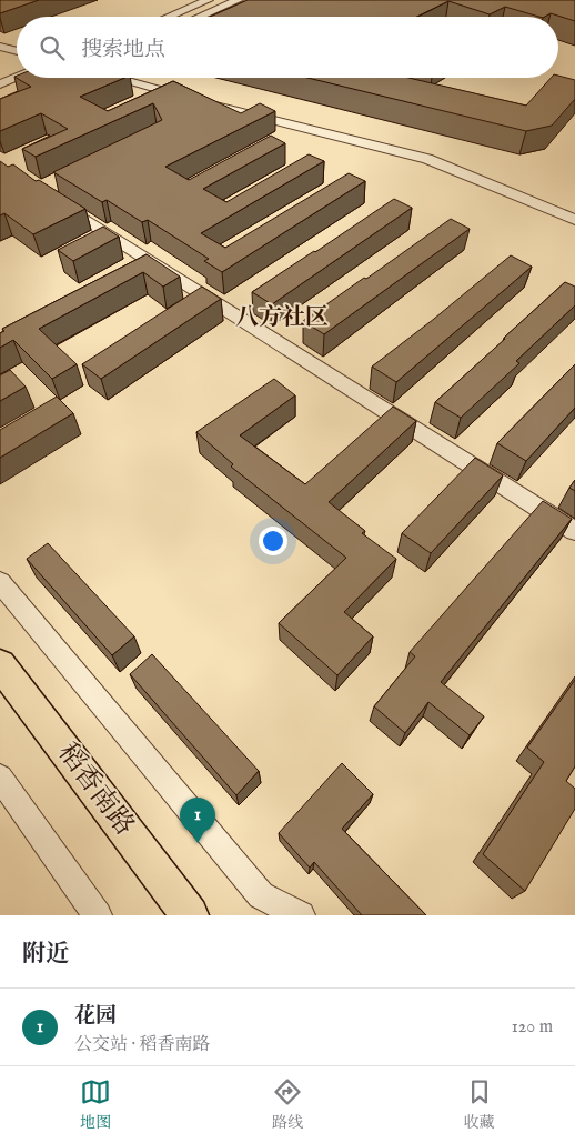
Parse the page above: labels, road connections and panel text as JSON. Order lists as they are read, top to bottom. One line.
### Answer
{"streets":{"main road":["稻香南路"]},"districts":["八方社区"],"page":{"search":"搜索地点","pins":"1","heading":"附近","list":[{"mark":"1","name":"花园","note":"公交站 · 稻香南路","value":"120 m"}],"nav":["地图","路线","收藏"]}}
